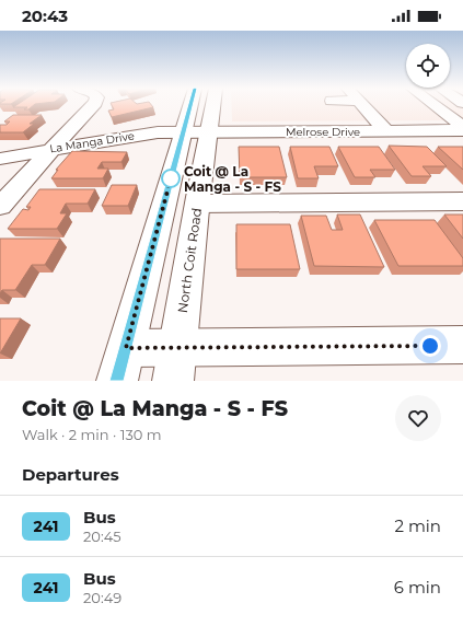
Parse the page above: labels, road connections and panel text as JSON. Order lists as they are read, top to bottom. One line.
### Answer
{"streets":{"street":["Melrose Drive","La Manga Drive","North Coit Road"]},"crossings":[["Melrose Drive","La Manga Drive"],["Melrose Drive","North Coit Road"]],"places":["Coit @ La Manga - S - FS"],"lines":["bus line 241"],"page":{"status":"20:43","heading":[["Coit @ La Manga - S - FS","Walk · 2 min · 130 m"],"Departures"],"list":[{"mark":"241","name":"Bus","note":"20:45","value":"2 min"},{"mark":"241","name":"Bus","note":"20:49","value":"6 min"}]}}
